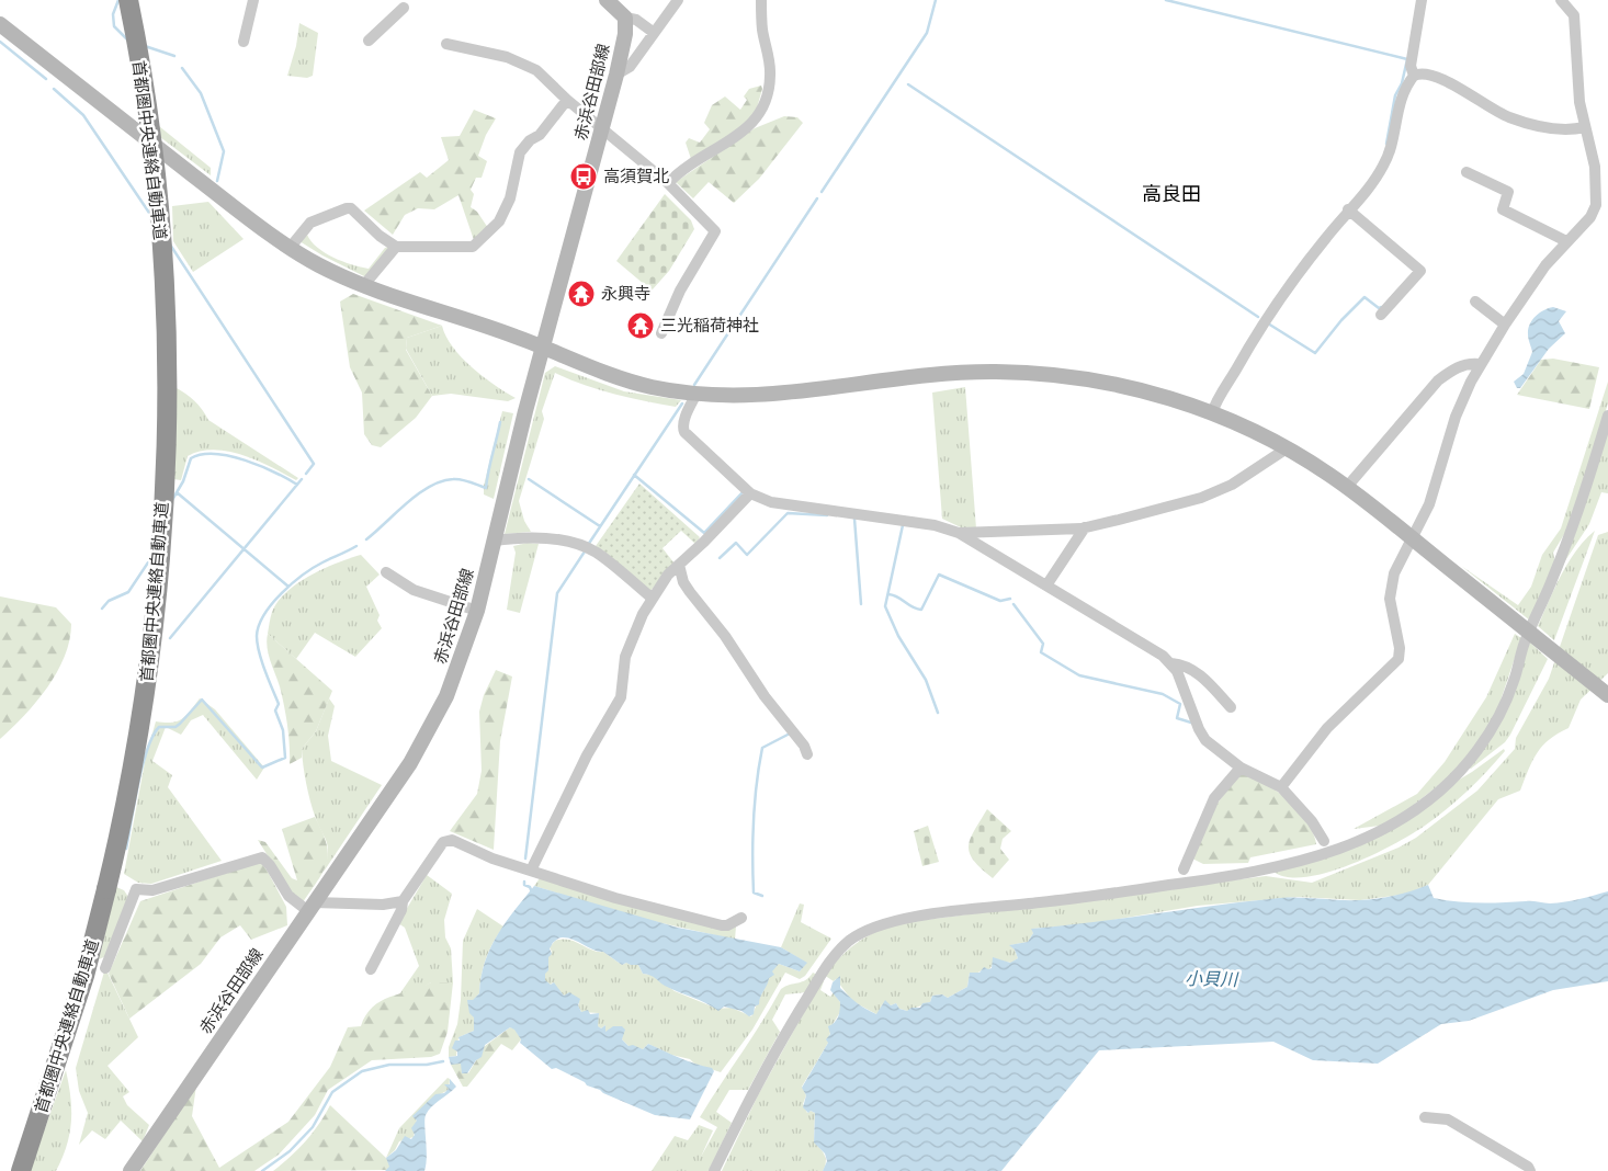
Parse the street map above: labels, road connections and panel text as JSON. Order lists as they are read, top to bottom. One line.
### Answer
{"streets":{"highway":["首都圏中央連絡自動車道"],"street":["赤浜谷田部線"]},"districts":["高良田"],"water":["小貝川"],"places":{"bus stop":["高須賀北"],"temple":["永興寺","三光稲荷神社"]}}
